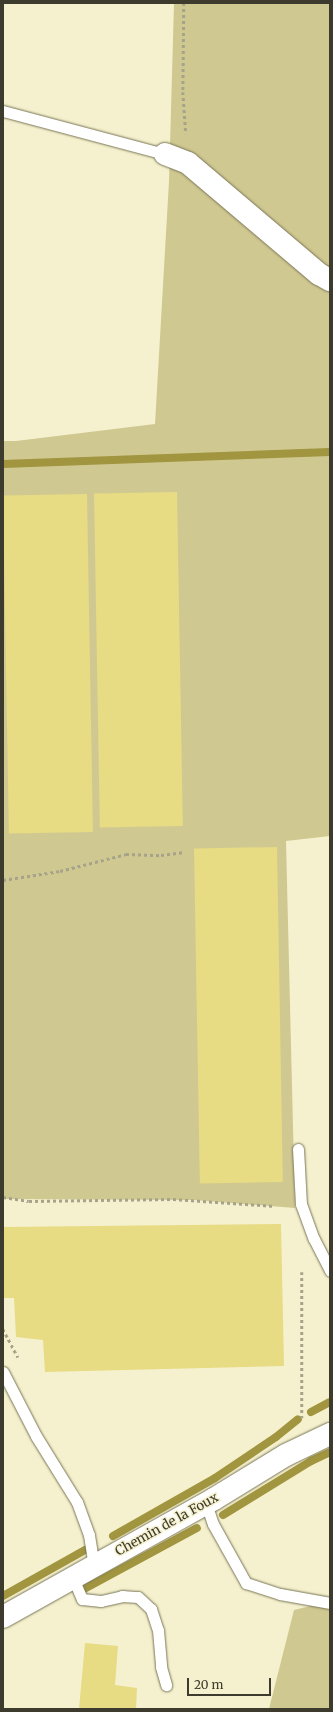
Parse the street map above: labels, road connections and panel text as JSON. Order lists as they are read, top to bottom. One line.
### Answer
{"streets":{"street":["Chemin de la Foux"]},"scale_bar":"20 m"}
